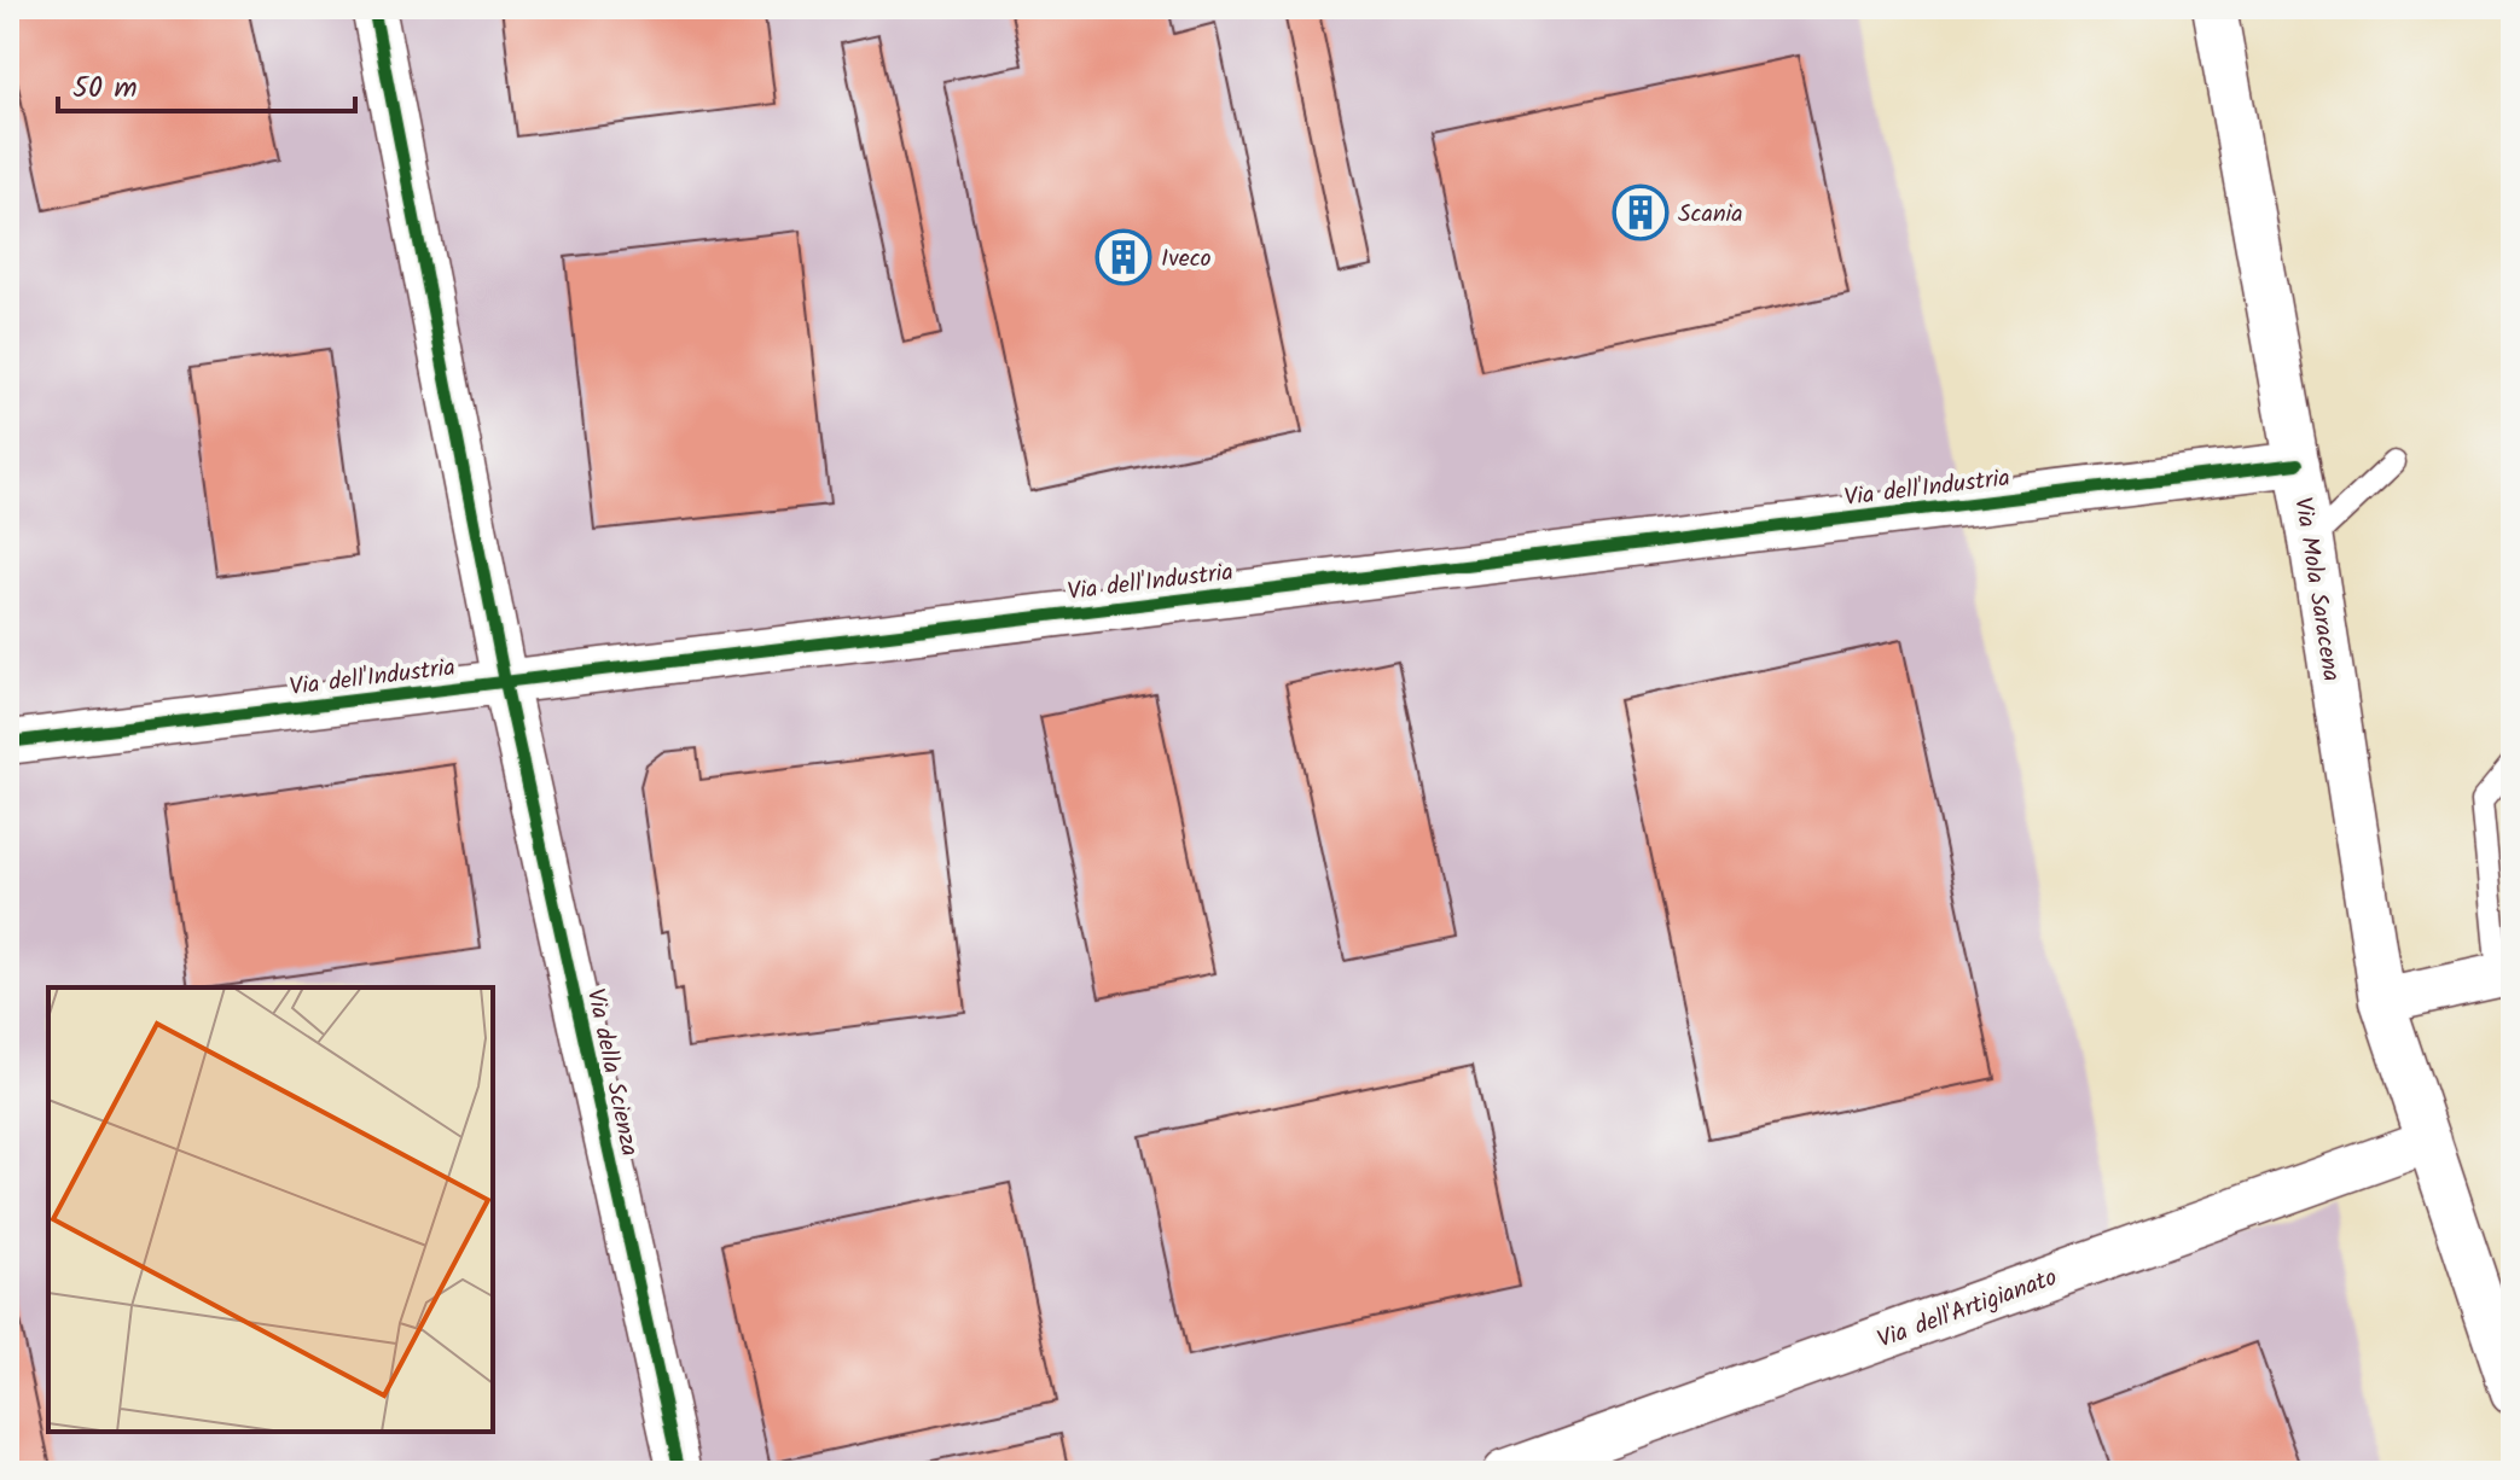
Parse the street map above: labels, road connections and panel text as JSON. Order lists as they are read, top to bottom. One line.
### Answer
{"streets":{"street":["Via dell'Industria","Via Mola Saracena","Via della Scienza","Via dell'Artigianato"]},"crossings":[["Via dell'Industria","Via Mola Saracena"],["Via dell'Industria","Via della Scienza"],["Via Mola Saracena","Via dell'Artigianato"]],"places":{"building":["Scania","Iveco"]},"scale_bar":"50 m"}
